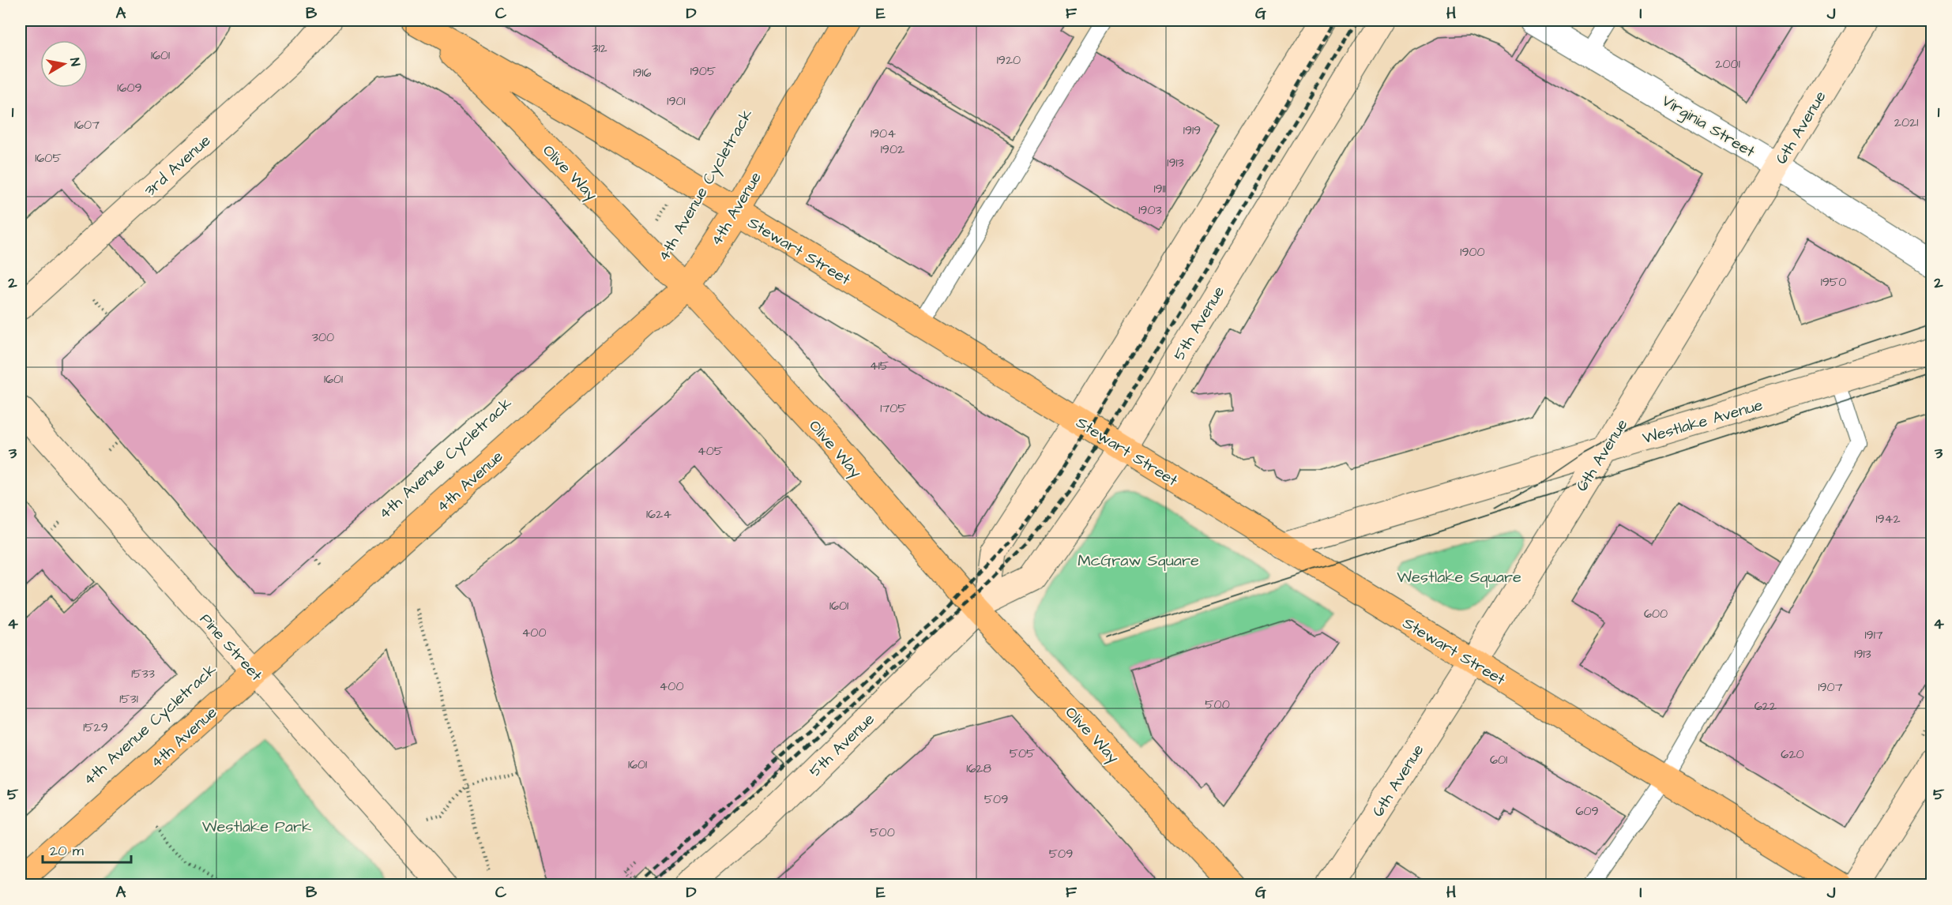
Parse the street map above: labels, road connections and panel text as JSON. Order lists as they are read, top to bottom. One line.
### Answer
{"streets":{"main road":["6th Avenue","3rd Avenue","Olive Way","4th Avenue","Stewart Street","5th Avenue","Westlake Avenue","Pine Street"],"street":["Virginia Street"]},"crossings":[["Virginia Street","6th Avenue"],["6th Avenue","Stewart Street"],["6th Avenue","Westlake Avenue"],["Olive Way","4th Avenue"],["Olive Way","Stewart Street"],["Olive Way","5th Avenue"],["4th Avenue","Stewart Street"],["4th Avenue","Pine Street"],["Stewart Street","5th Avenue"],["Stewart Street","Westlake Avenue"]],"parks":["McGraw Square","Westlake Square","Westlake Park"],"house_numbers":["312","1601","1920","2001","1905","1916","1609","1901","2021","1607","1919","1904","1902","1605","1913","1911","1903","1900","1950","300","415","1601","1705","405","1624","1942","1601","600","400","1917","1913","1533","400","1907","1531","500","622","1529","505","620","601","1601","1628","509","609","500","509"],"scale_bar":"20 m","north":"right","grid":{"columns":["A","B","C","D","E","F","G","H","I","J"],"rows":["1","2","3","4","5"]}}
